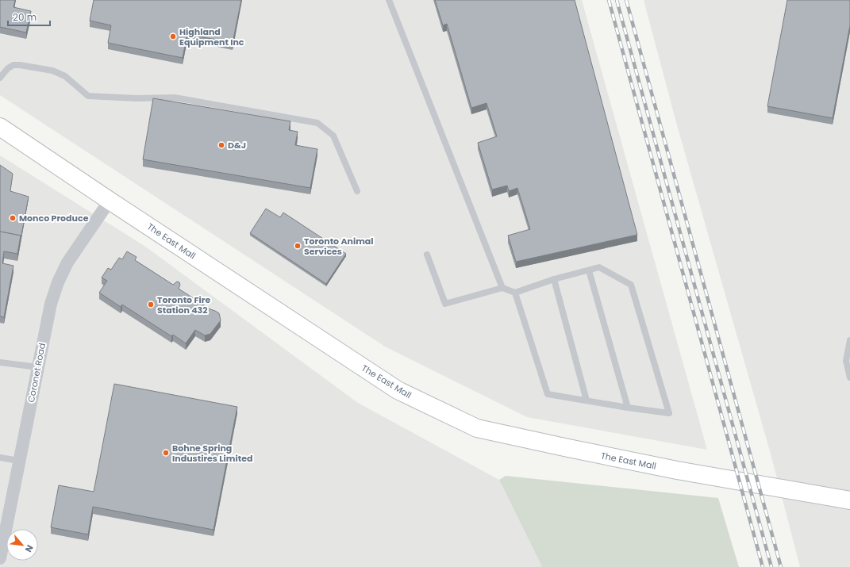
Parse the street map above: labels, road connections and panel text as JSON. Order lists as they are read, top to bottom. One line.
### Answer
{"streets":{"main road":["The East Mall"],"street":["Coronet Road"]},"crossings":[["The East Mall","Coronet Road"]],"places":["Highland Equipment Inc","D&J","Monco Produce","Toronto Animal Services","Toronto Fire Station 432","Bohne Spring Industires Limited"],"scale_bar":"20 m","north":"bottom right"}
